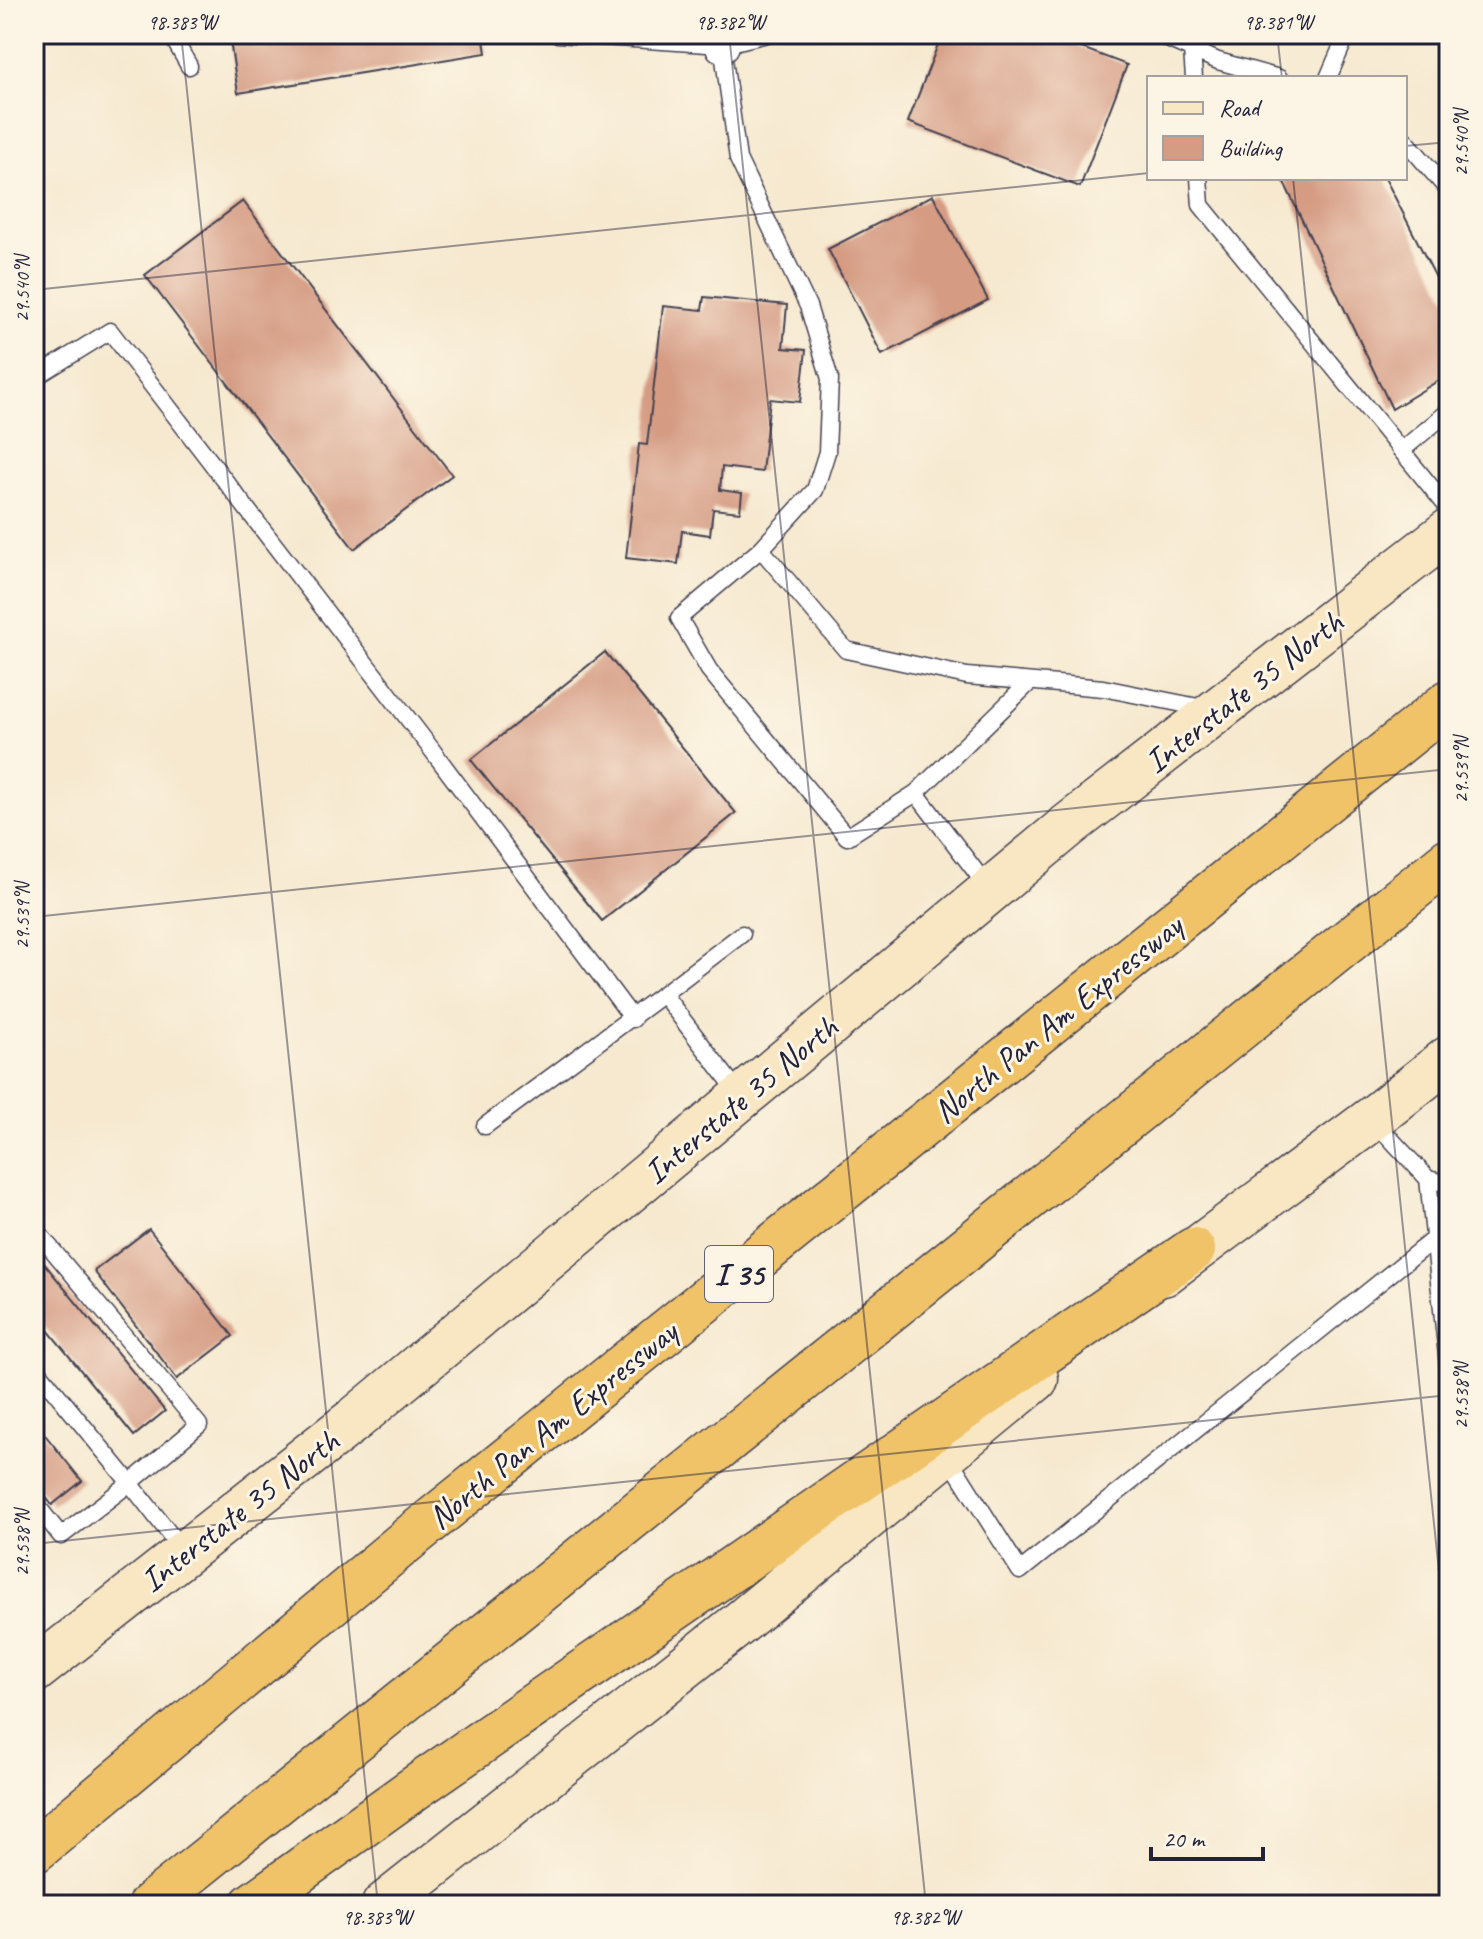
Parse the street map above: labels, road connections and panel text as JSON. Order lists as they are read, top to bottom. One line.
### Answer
{"streets":{"highway":["North Pan Am Expressway","I 35"],"main road":["Interstate 35 North"]},"legend":["Road","Building"],"scale_bar":"20 m","coordinates":["98.383°W","98.382°W","98.381°W","29.540°N","29.539°N","29.538°N"]}
